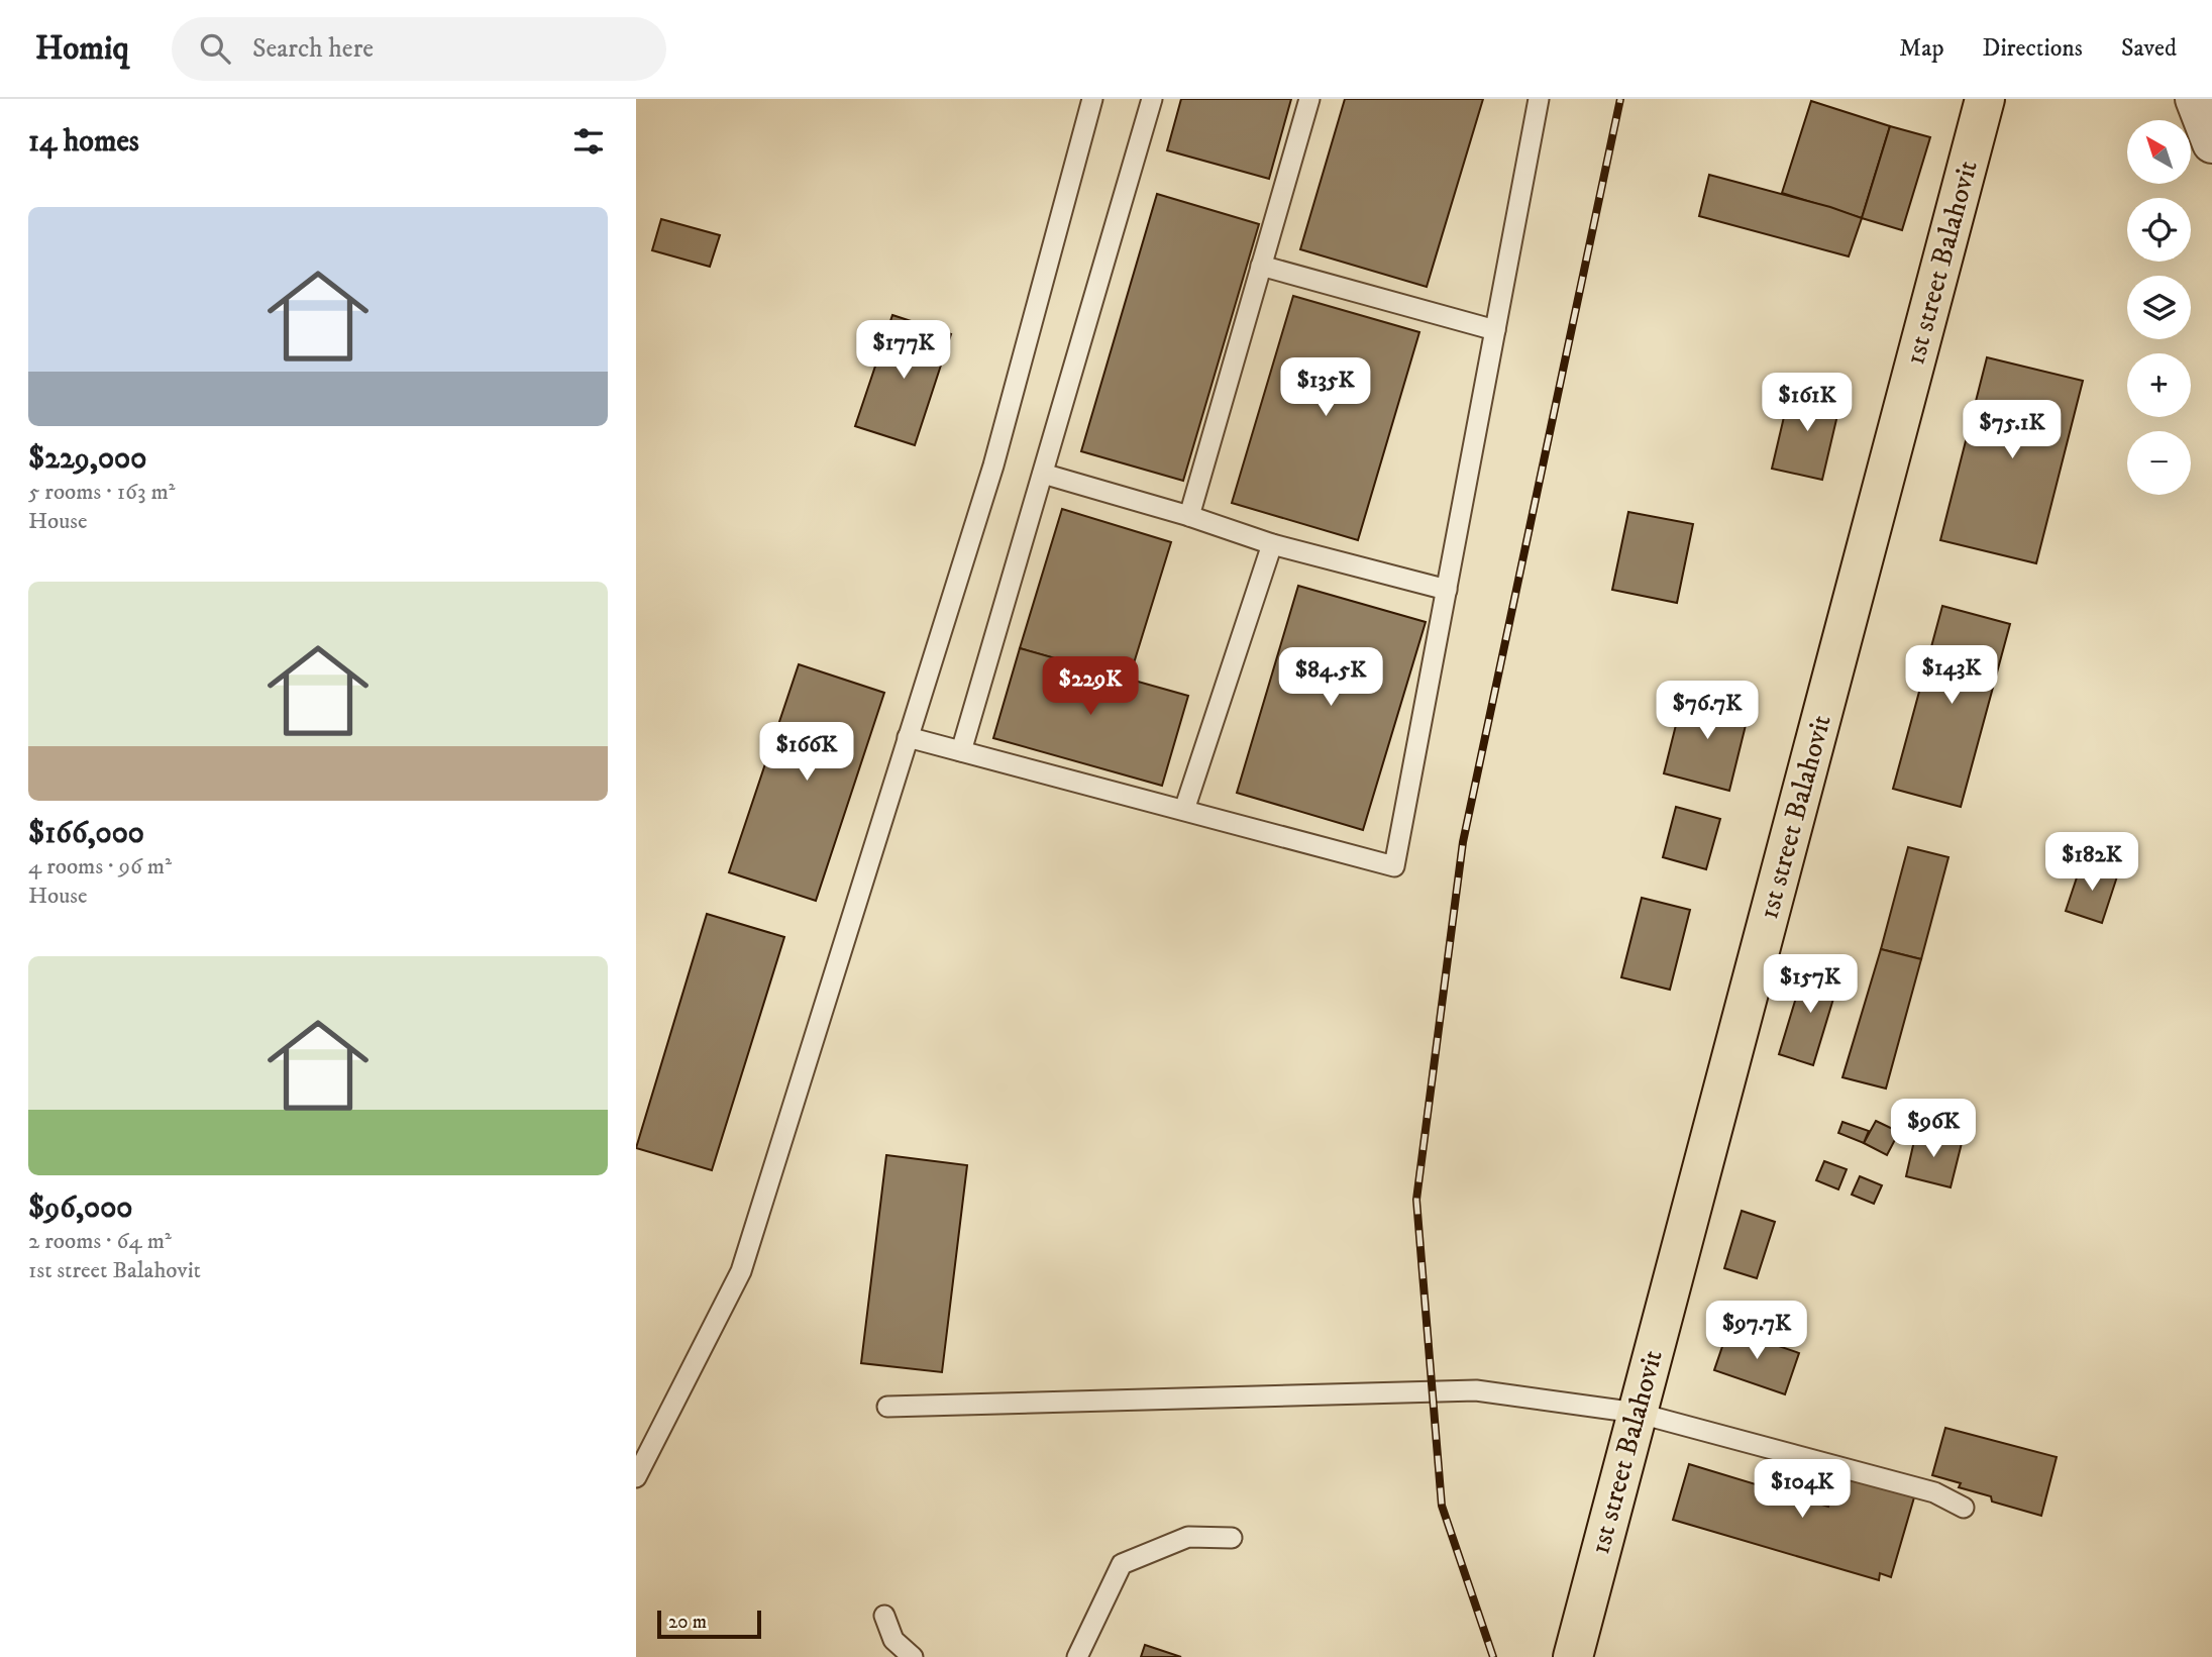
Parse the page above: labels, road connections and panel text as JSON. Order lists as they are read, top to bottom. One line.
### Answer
{"streets":{"main road":["1st street Balahovit"]},"scale_bar":"20 m","north":"top left","page":{"header":"Homiq","search":"Search here","nav":["Map","Directions","Saved"],"heading":"14 homes","map_buttons":["+","−"],"list":[{"name":"$229,000","note":"5 rooms · 163 m² · House"},{"name":"$166,000","note":"4 rooms · 96 m² · House"},{"name":"$96,000","note":"2 rooms · 64 m² · 1st street Balahovit"}],"price":["$177K","$135K","$161K","$75.1K","$143K","$84.5K","$229K","$76.7K","$166K","$182K","$157K","$96K","$97.7K","$104K"],"scale":"20 m"}}
